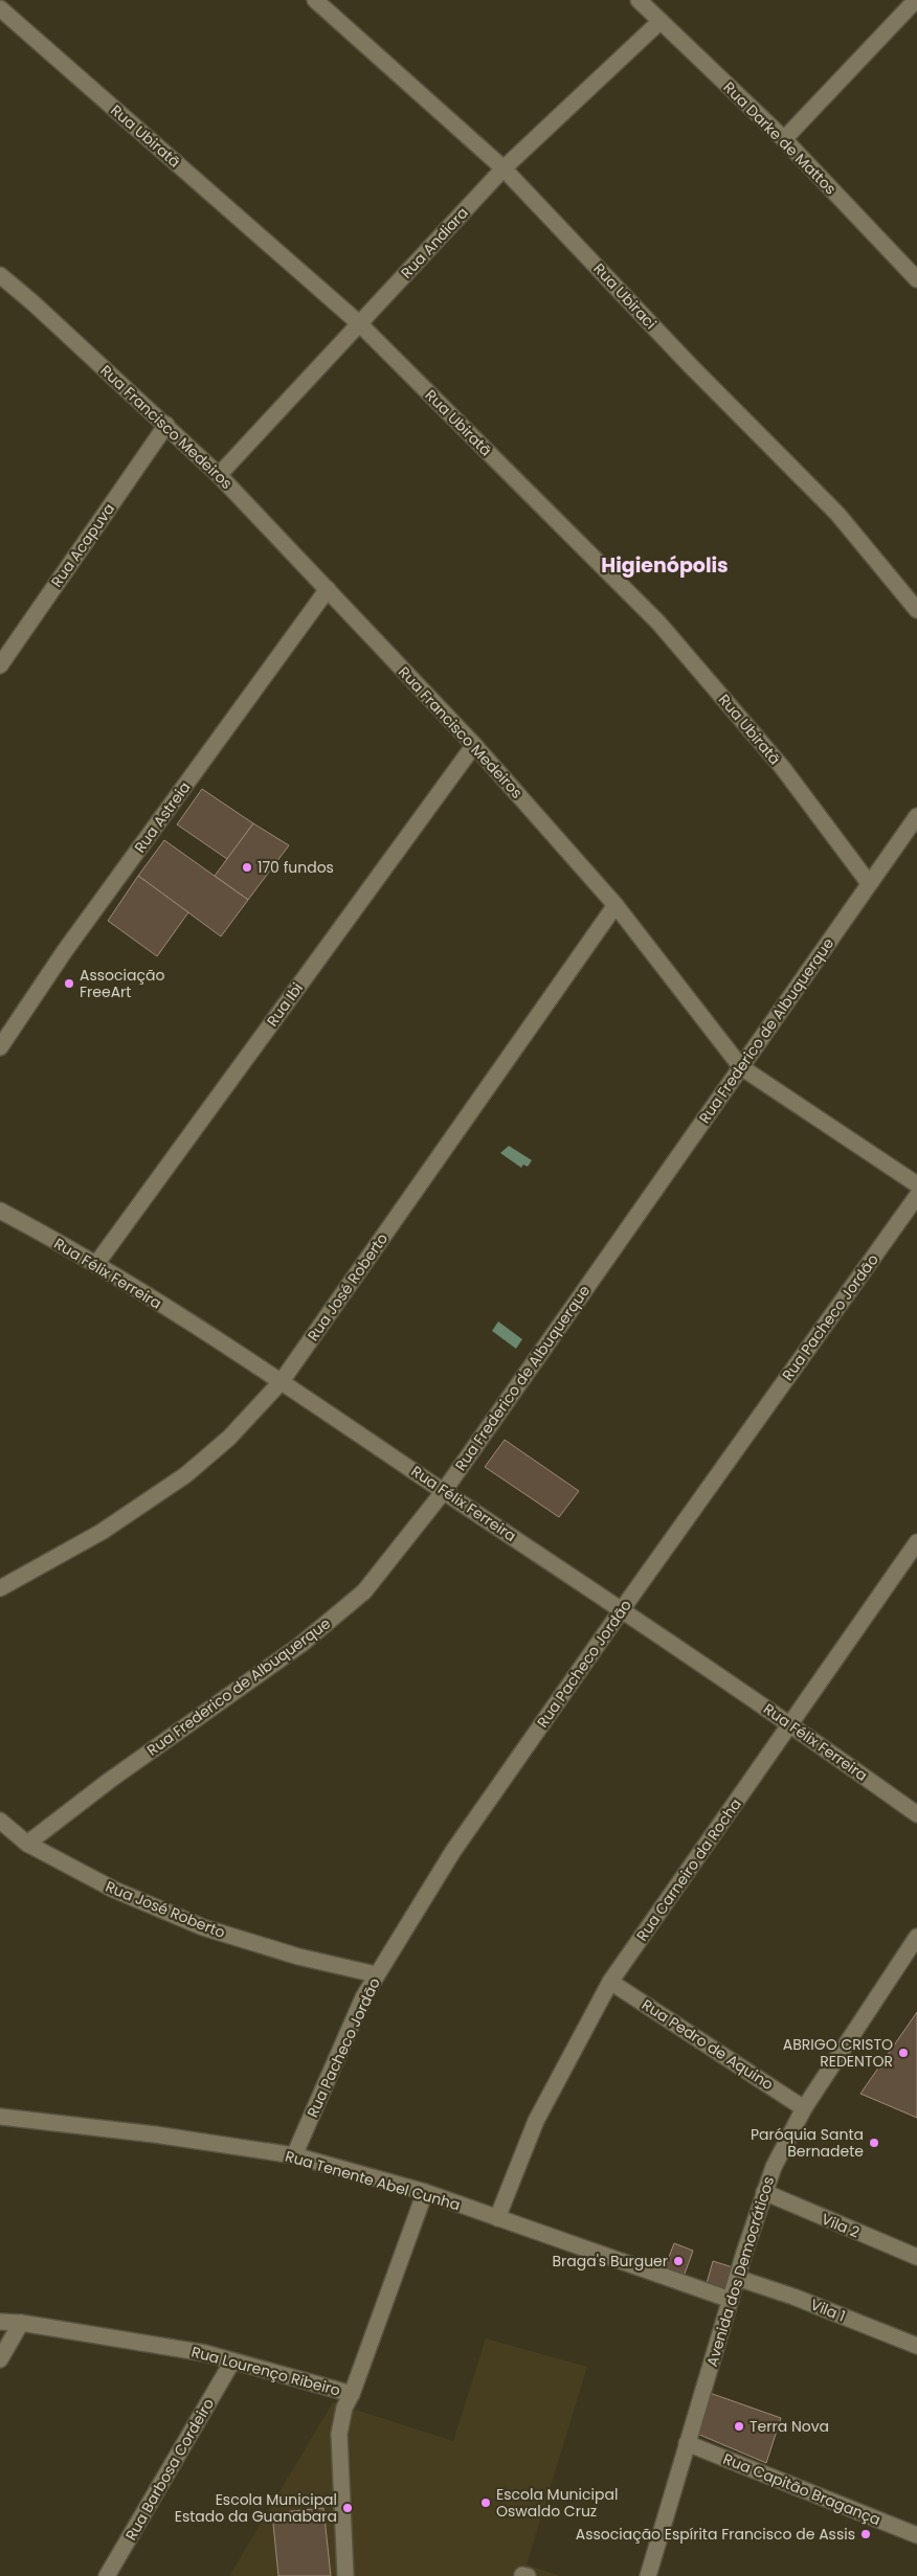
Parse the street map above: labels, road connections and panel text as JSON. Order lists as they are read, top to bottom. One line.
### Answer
{"streets":{"street":["Rua Ubiratã","Rua Darke de Mattos","Rua Andiara","Rua Ubiraci","Rua Francisco Medeiros","Rua Acapuva","Rua Astreia","Rua Ibi","Rua Frederico de Albuquerque","Rua Félix Ferreira","Rua José Roberto","Rua Pacheco Jordão","Rua Carneiro da Rocha","Rua Pedro de Aquino","Rua Tenente Abel Cunha","Vila 2","Avenida dos Democráticos","Vila 1","Rua Lourenço Ribeiro","Rua Barbosa Cordeiro","Rua Capitão Bragança"]},"crossings":[["Rua Ubiratã","Rua Andiara"],["Rua Ubiratã","Rua Frederico de Albuquerque"],["Rua Darke de Mattos","Rua Andiara"],["Rua Andiara","Rua Ubiraci"],["Rua Andiara","Rua Francisco Medeiros"],["Rua Francisco Medeiros","Rua Acapuva"],["Rua Francisco Medeiros","Rua Astreia"],["Rua Francisco Medeiros","Rua Ibi"],["Rua Francisco Medeiros","Rua Frederico de Albuquerque"],["Rua Francisco Medeiros","Rua José Roberto"],["Rua Ibi","Rua Félix Ferreira"],["Rua Frederico de Albuquerque","Rua Félix Ferreira"],["Rua Frederico de Albuquerque","Rua José Roberto"],["Rua Félix Ferreira","Rua José Roberto"],["Rua Félix Ferreira","Rua Pacheco Jordão"],["Rua Félix Ferreira","Rua Carneiro da Rocha"],["Rua José Roberto","Rua Pacheco Jordão"],["Rua Pacheco Jordão","Rua Tenente Abel Cunha"],["Rua Carneiro da Rocha","Rua Pedro de Aquino"],["Rua Carneiro da Rocha","Rua Tenente Abel Cunha"],["Rua Pedro de Aquino","Avenida dos Democráticos"],["Rua Tenente Abel Cunha","Avenida dos Democráticos"],["Rua Tenente Abel Cunha","Rua Lourenço Ribeiro"],["Vila 2","Avenida dos Democráticos"],["Avenida dos Democráticos","Vila 1"],["Avenida dos Democráticos","Rua Capitão Bragança"],["Rua Lourenço Ribeiro","Rua Barbosa Cordeiro"]],"districts":["Higienópolis"],"places":["170 fundos","Associação FreeArt","ABRIGO CRISTO REDENTOR","Paróquia Santa Bernadete","Braga's Burguer","Terra Nova","Escola Municipal Oswaldo Cruz","Escola Municipal Estado da Guanabara","Associação Espírita Francisco de Assis"]}
